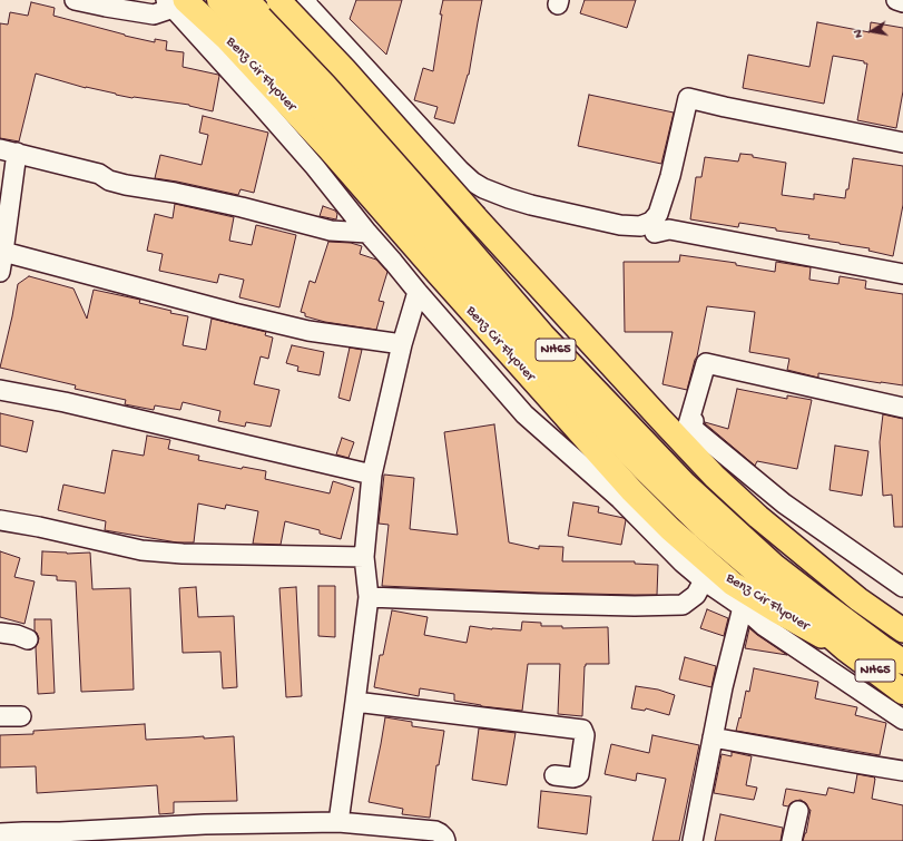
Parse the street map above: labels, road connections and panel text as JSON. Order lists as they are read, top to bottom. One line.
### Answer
{"streets":{"highway":["NH65"],"main road":["Benz Cir Flyover"]},"crossings":[["Benz Cir Flyover","NH65"]],"north":"left"}
